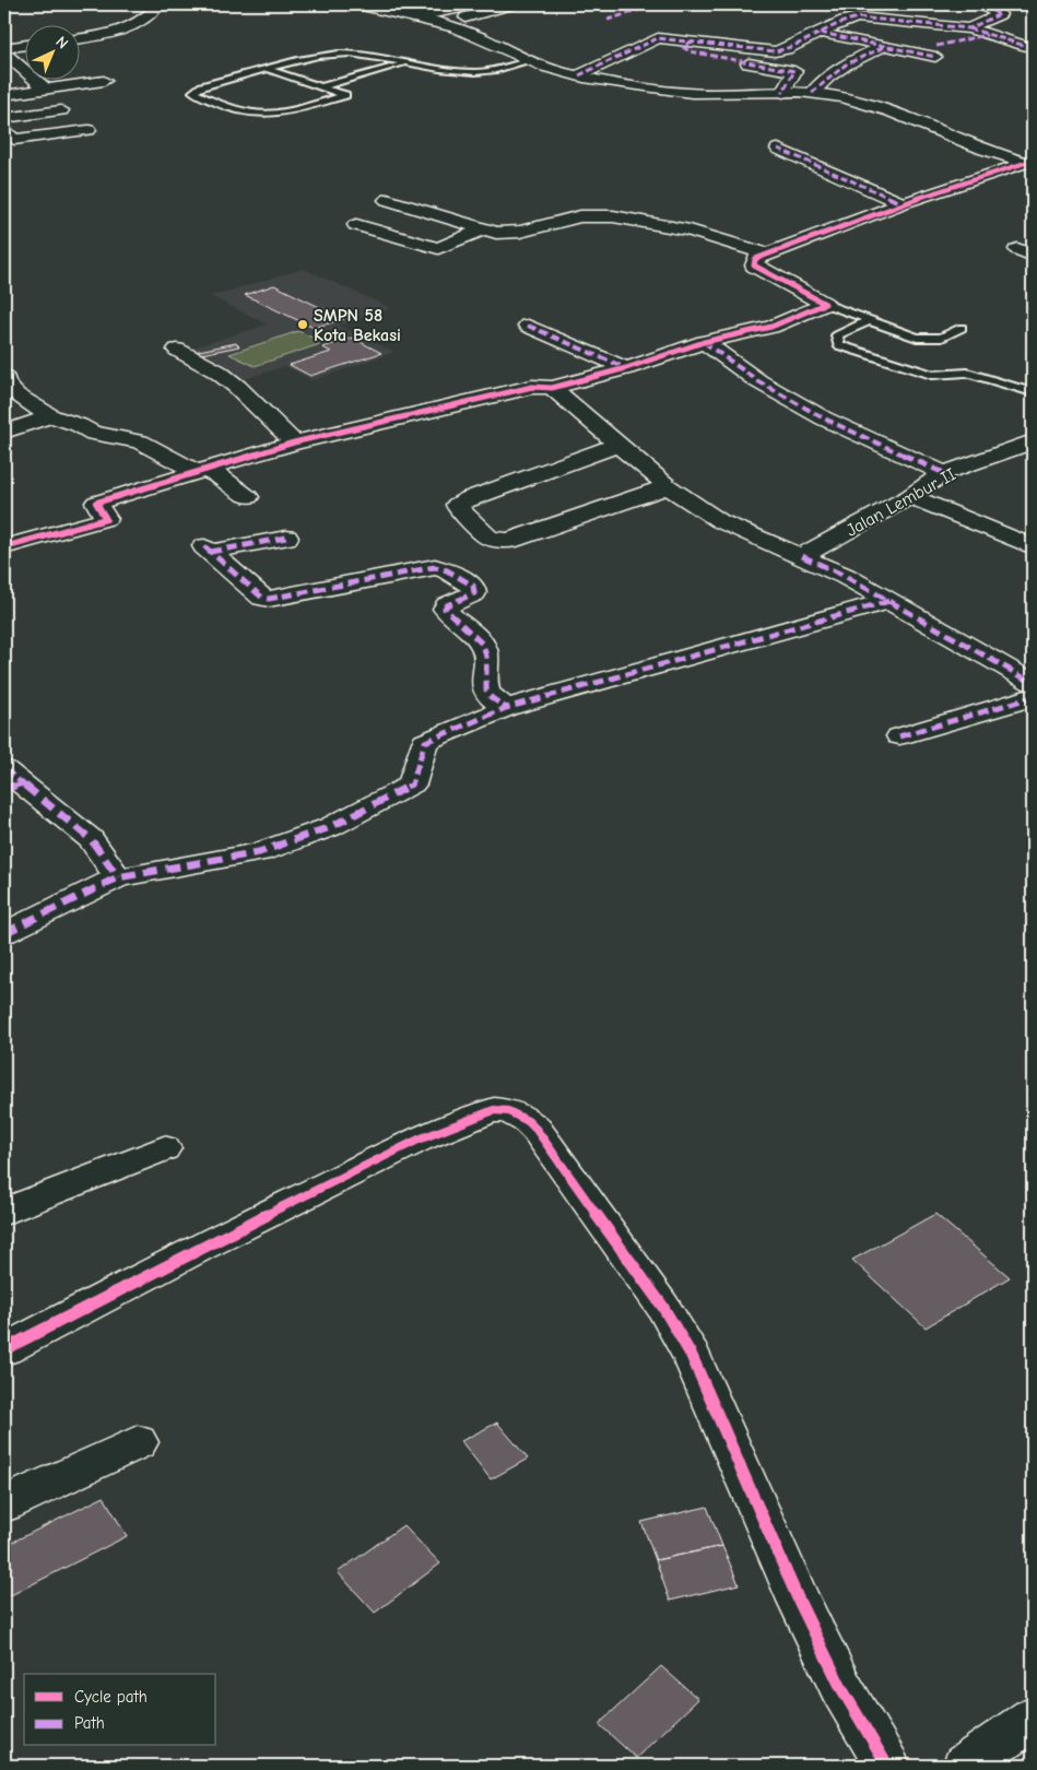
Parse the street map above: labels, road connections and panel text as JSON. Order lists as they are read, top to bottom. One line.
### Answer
{"streets":{"street":["Jalan Lembur II"]},"places":["SMPN 58 Kota Bekasi"],"legend":["Cycle path","Path"],"north":"top right"}
